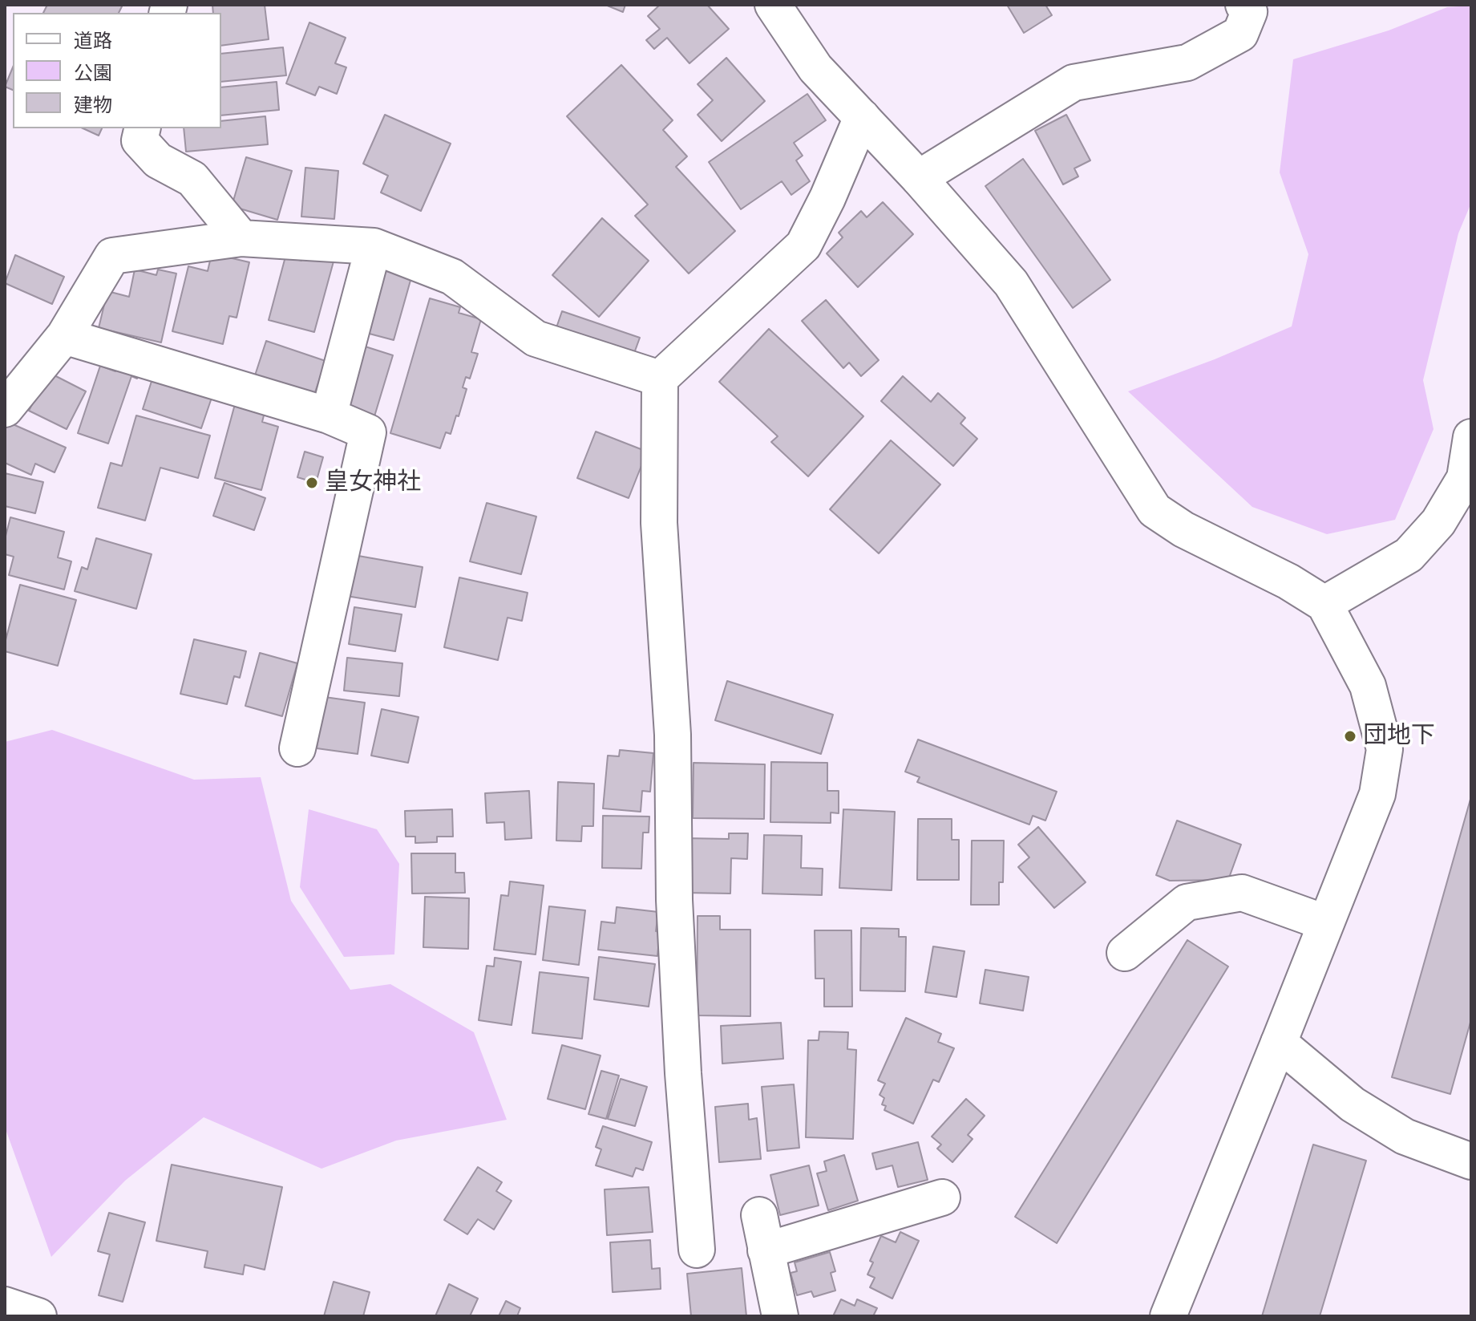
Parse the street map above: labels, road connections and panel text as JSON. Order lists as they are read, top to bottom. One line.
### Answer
{"places":["皇女神社","団地下"],"legend":["道路","公園","建物"]}
